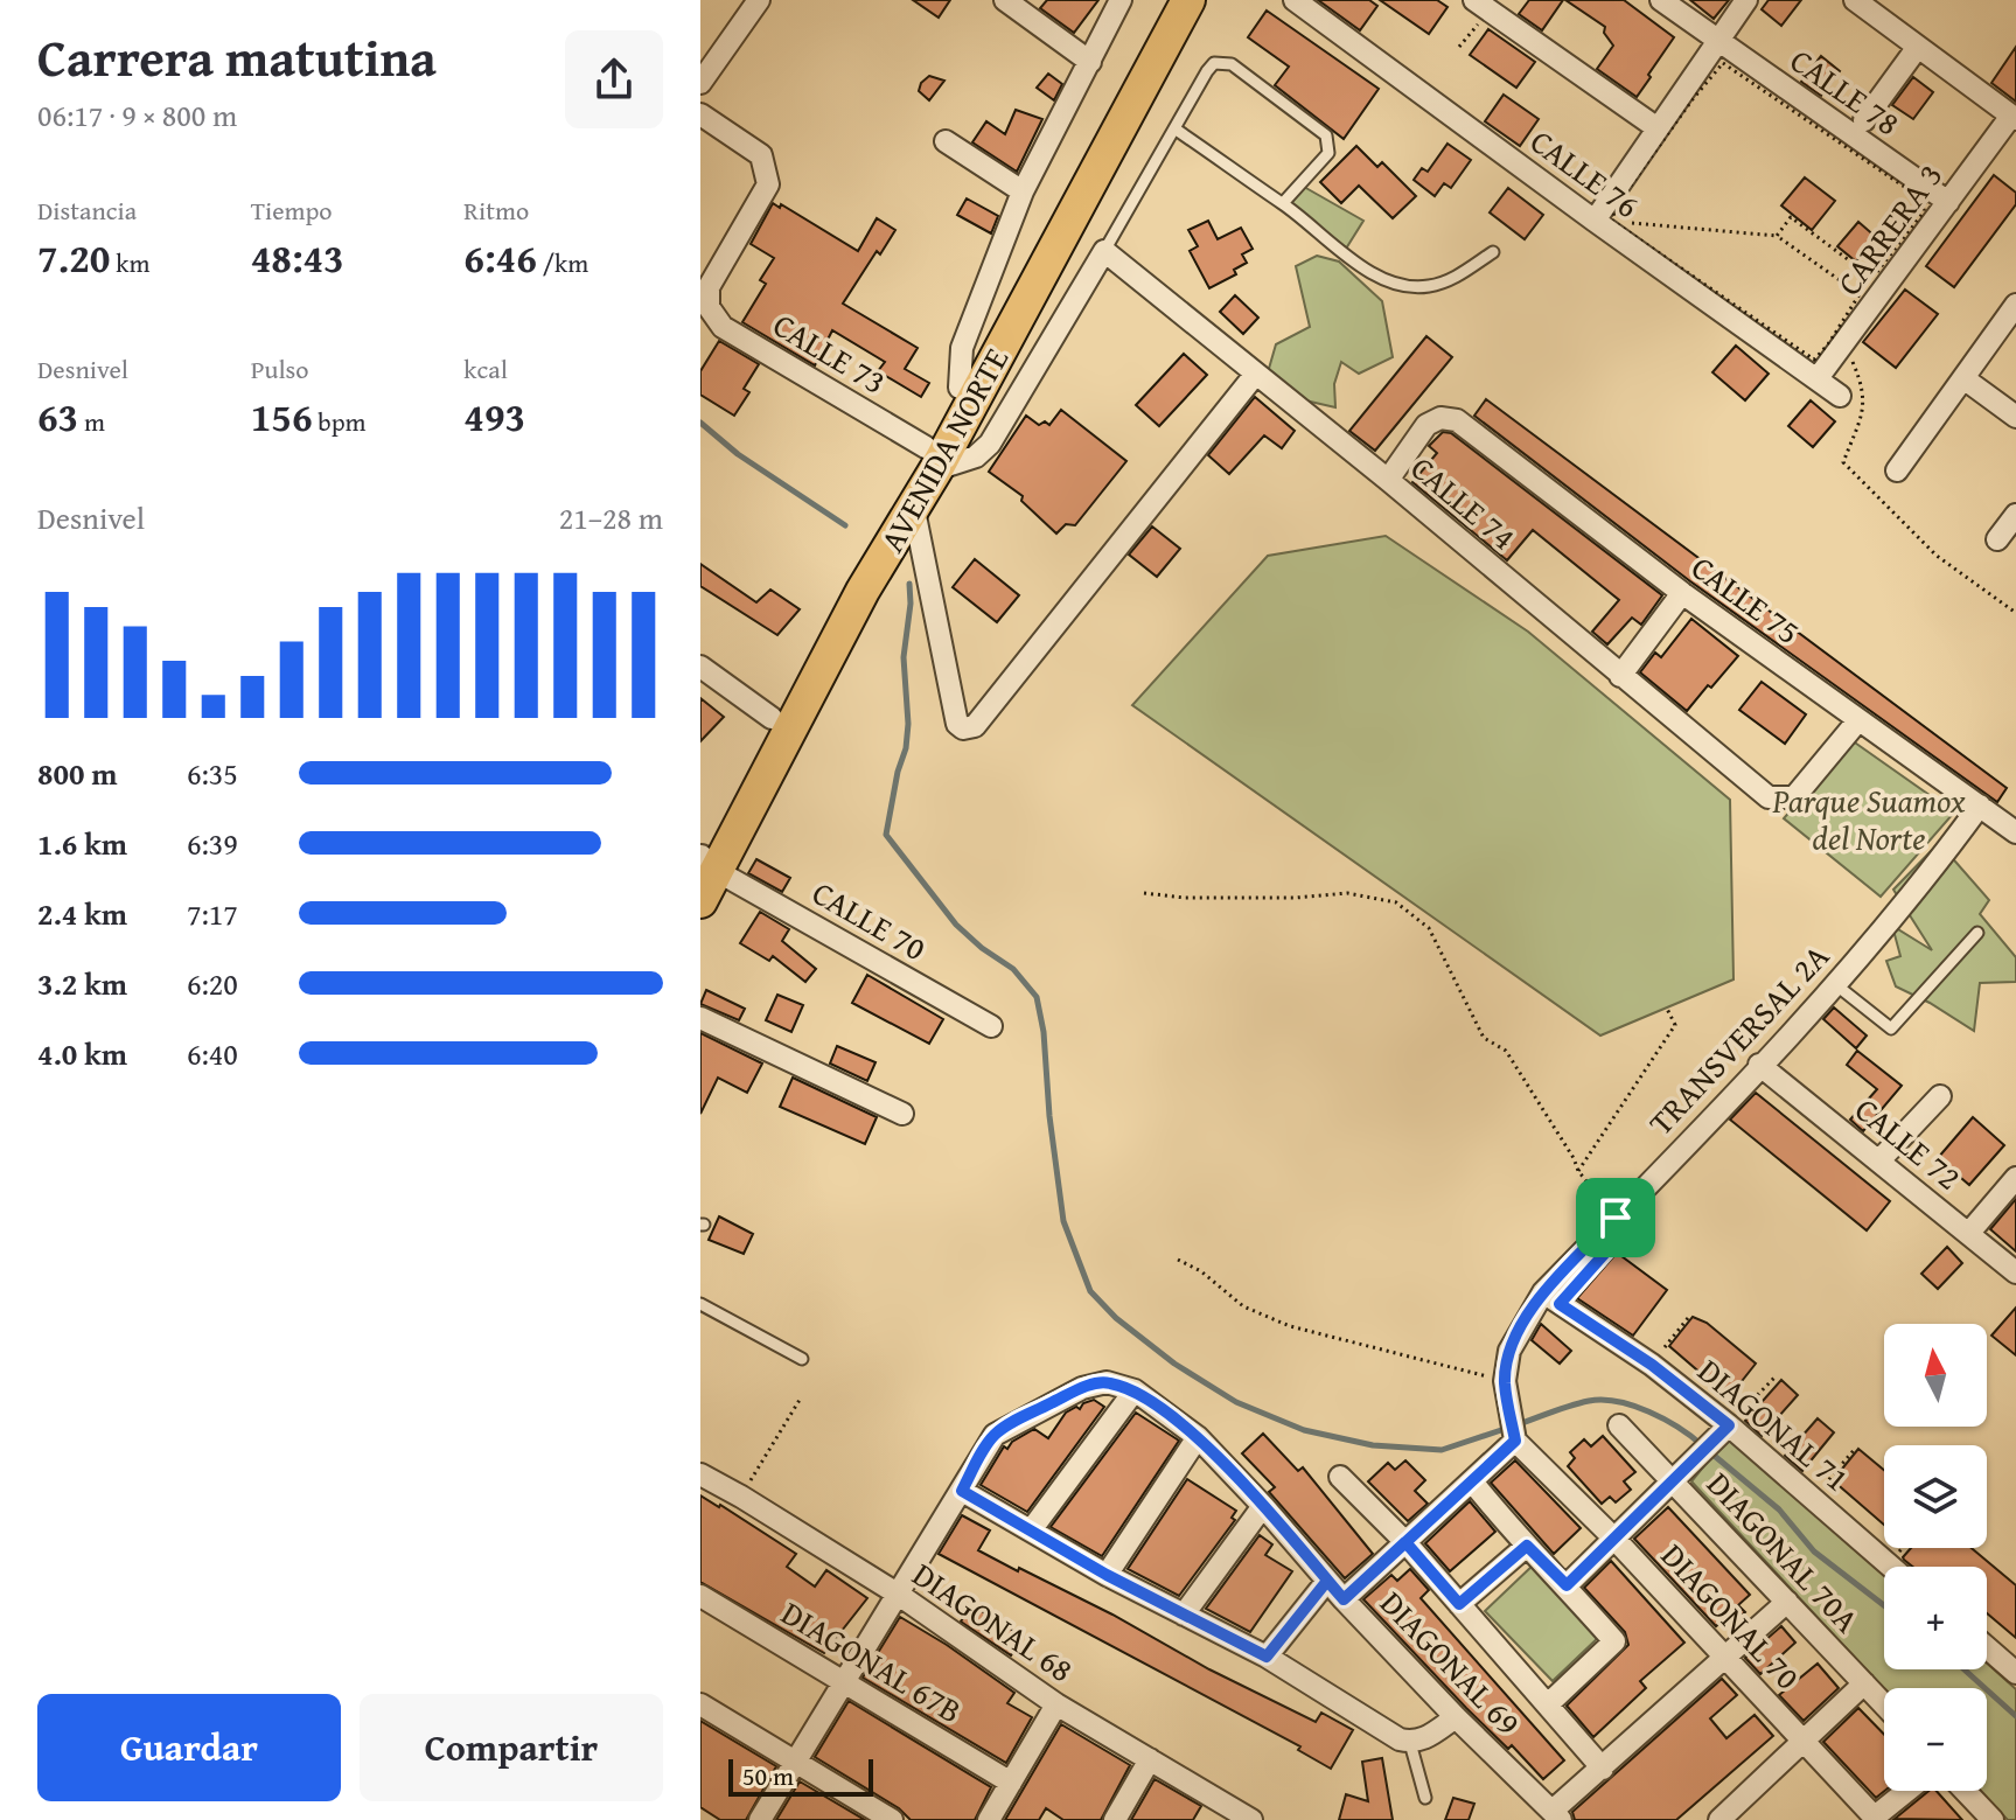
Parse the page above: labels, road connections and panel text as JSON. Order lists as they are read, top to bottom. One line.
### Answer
{"streets":{"main road":["AVENIDA NORTE"],"street":["CALLE 78","CALLE 76","CARRERA 3","CALLE 73","CALLE 74","CALLE 75","CALLE 70","TRANSVERSAL 2A","CALLE 72","DIAGONAL 71","DIAGONAL 70A","DIAGONAL 70","DIAGONAL 68","DIAGONAL 67B","DIAGONAL 69"]},"crossings":[["CALLE 78","CARRERA 3"],["CALLE 76","CARRERA 3"],["CALLE 73","AVENIDA NORTE"],["AVENIDA NORTE","CALLE 70"],["CALLE 74","CALLE 75"],["CALLE 75","TRANSVERSAL 2A"],["TRANSVERSAL 2A","CALLE 72"],["TRANSVERSAL 2A","DIAGONAL 71"],["TRANSVERSAL 2A","DIAGONAL 70"]],"parks":["Parque Suamox del Norte"],"scale_bar":"50 m","north":"top","page":{"heading":["Carrera matutina","06:17 · 9 × 800 m"],"stats":[["Distancia","7.20 km"],["Tiempo","48:43"],["Ritmo","6:46 /km"],["Desnivel","63 m"],["Pulso","156 bpm"],["kcal","493"]],"chart":["Desnivel","21–28 m"],"list":[{"name":"800 m","note":"6:35"},{"name":"1.6 km","note":"6:39"},{"name":"2.4 km","note":"7:17"},{"name":"3.2 km","note":"6:20"},{"name":"4.0 km","note":"6:40"}],"map_buttons":["+","−"],"buttons":["Guardar","Compartir"],"scale":"50 m"}}
